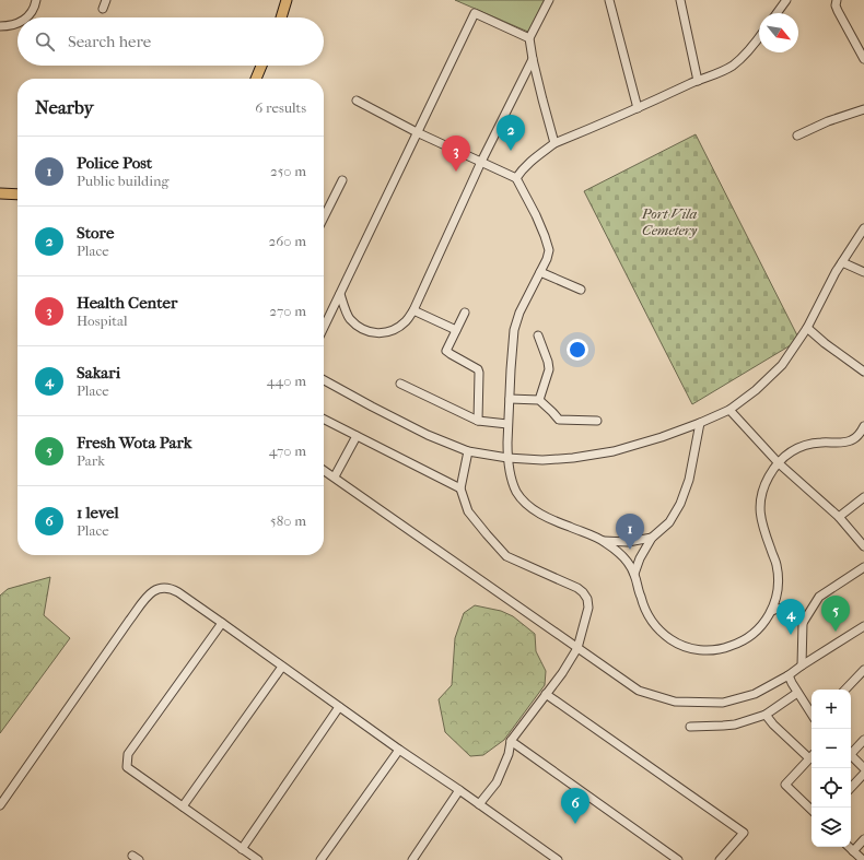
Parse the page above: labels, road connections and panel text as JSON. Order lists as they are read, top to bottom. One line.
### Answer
{"parks":["Port Vila Cemetery"],"north":"bottom right","page":{"search":"Search here","heading":["Nearby","6 results"],"pins":["2","3","1","5","4","6"],"list":[{"mark":"1","name":"Police Post","note":"Public building","value":"250 m"},{"mark":"2","name":"Store","note":"Place","value":"260 m"},{"mark":"3","name":"Health Center","note":"Hospital","value":"270 m"},{"mark":"4","name":"Sakari","note":"Place","value":"440 m"},{"mark":"5","name":"Fresh Wota Park","note":"Park","value":"470 m"},{"mark":"6","name":"1 level","note":"Place","value":"580 m"}],"map_buttons":["+","−"]}}
